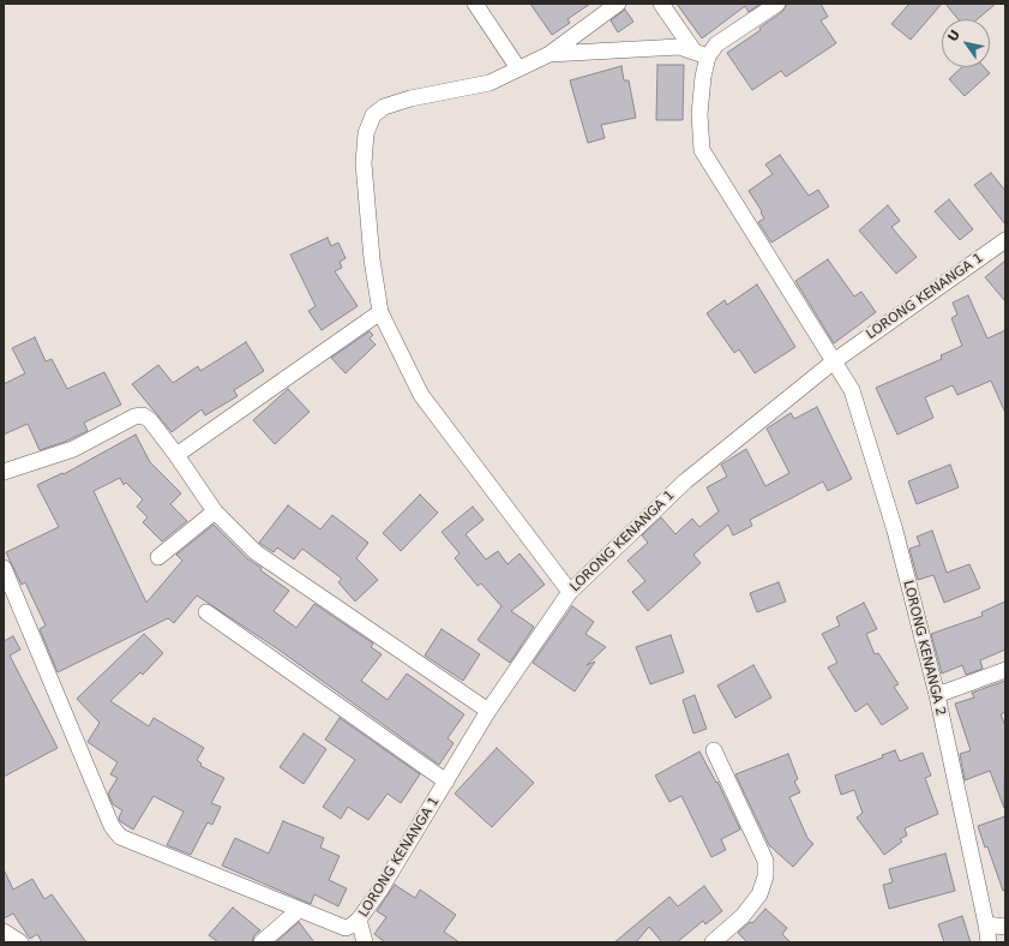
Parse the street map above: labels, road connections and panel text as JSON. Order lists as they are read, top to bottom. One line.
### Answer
{"streets":{"street":["LORONG KENANGA 1","LORONG KENANGA 2"]},"crossings":[["LORONG KENANGA 1","LORONG KENANGA 2"]],"north":"top left"}
